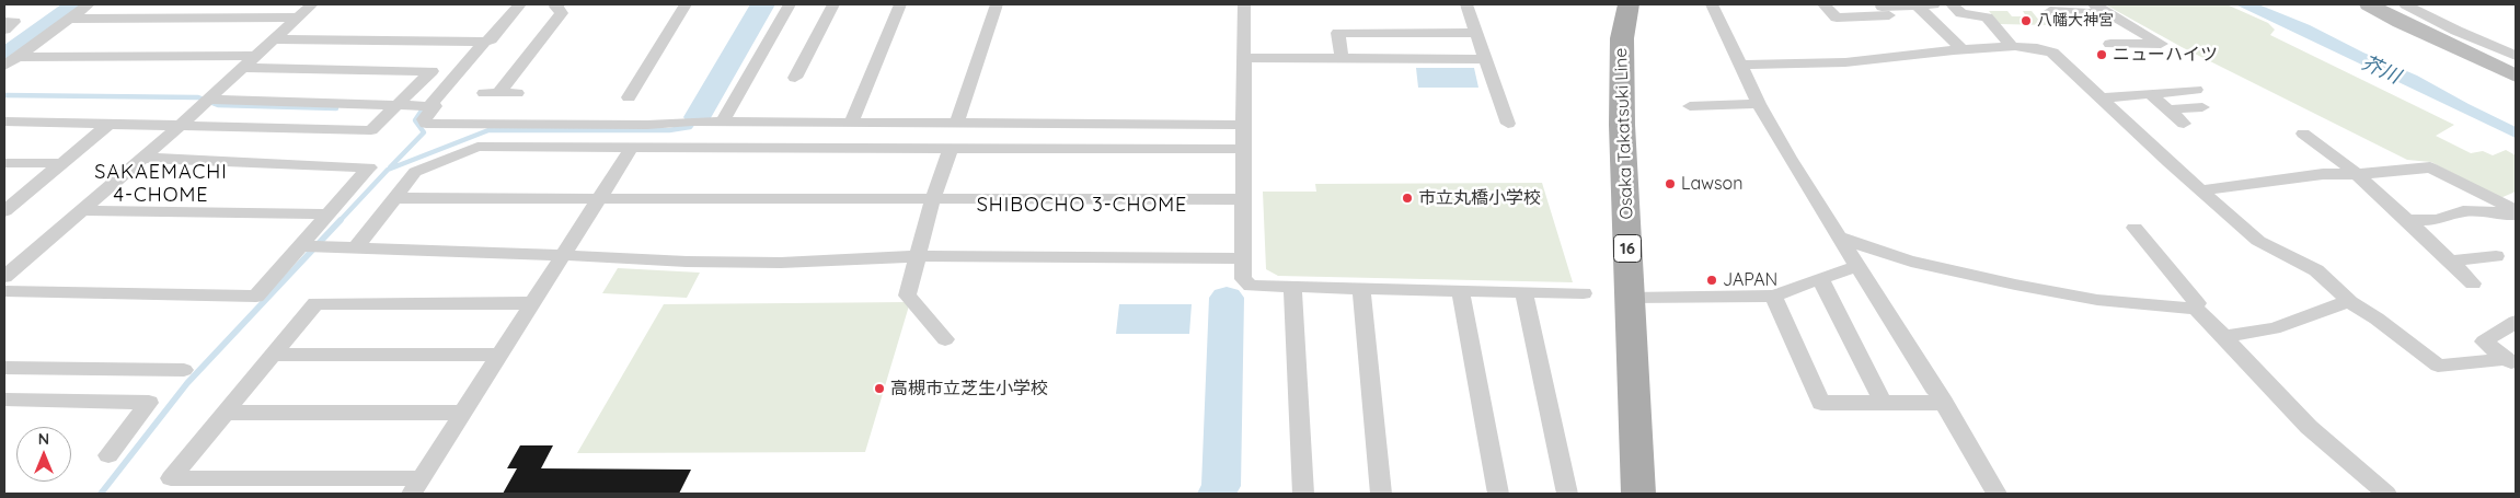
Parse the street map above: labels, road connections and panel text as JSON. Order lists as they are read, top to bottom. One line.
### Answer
{"streets":{"main road":["Osaka Takatsuki Line","16"]},"districts":["SAKAEMACHI 4-CHOME","SHIBOCHO 3-CHOME"],"water":["芥川"],"places":["八幡大神宮","ニューハイツ","Lawson","市立丸橋小学校","JAPAN","高槻市立芝生小学校"],"north":"top"}
